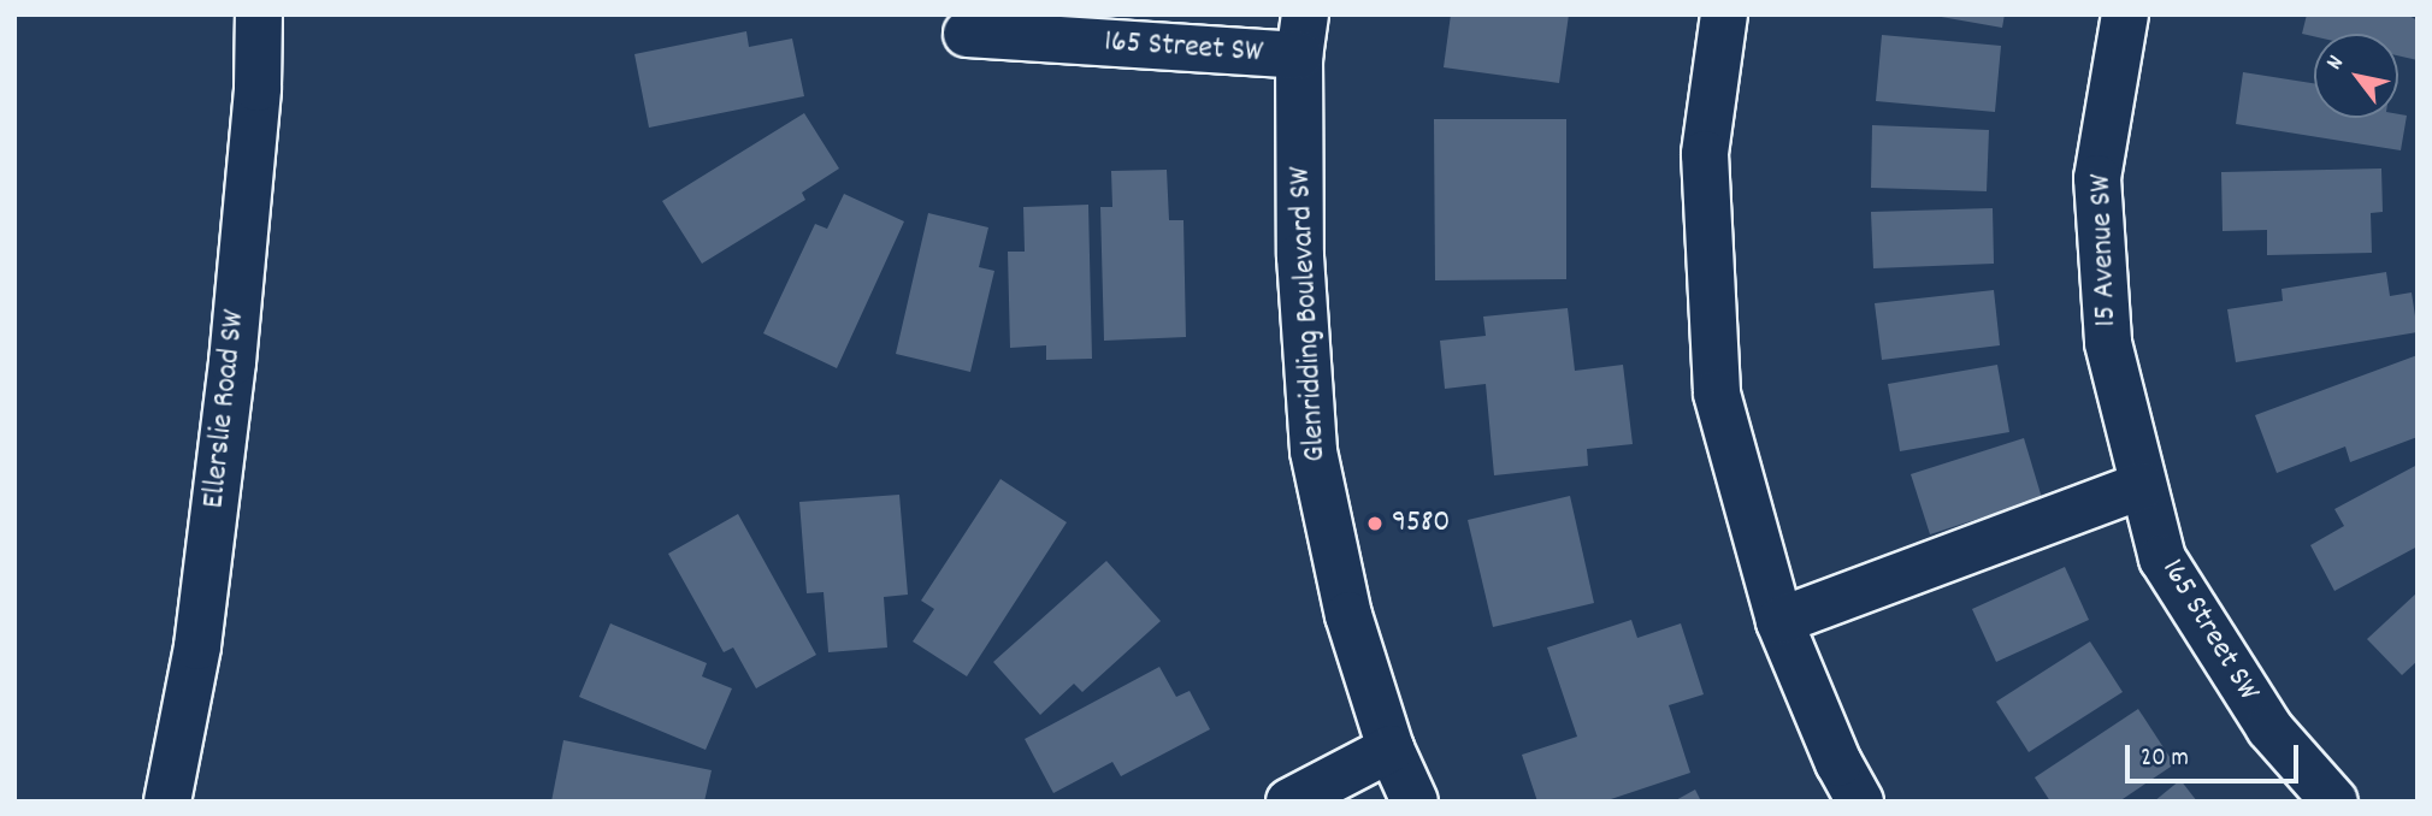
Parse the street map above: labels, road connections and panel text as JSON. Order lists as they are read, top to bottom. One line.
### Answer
{"streets":{"street":["165 Street SW","15 Avenue SW","Glenridding Boulevard SW","Ellerslie Road SW"]},"crossings":[["165 Street SW","15 Avenue SW"],["165 Street SW","Glenridding Boulevard SW"]],"places":["9580"],"scale_bar":"20 m","north":"top left"}
